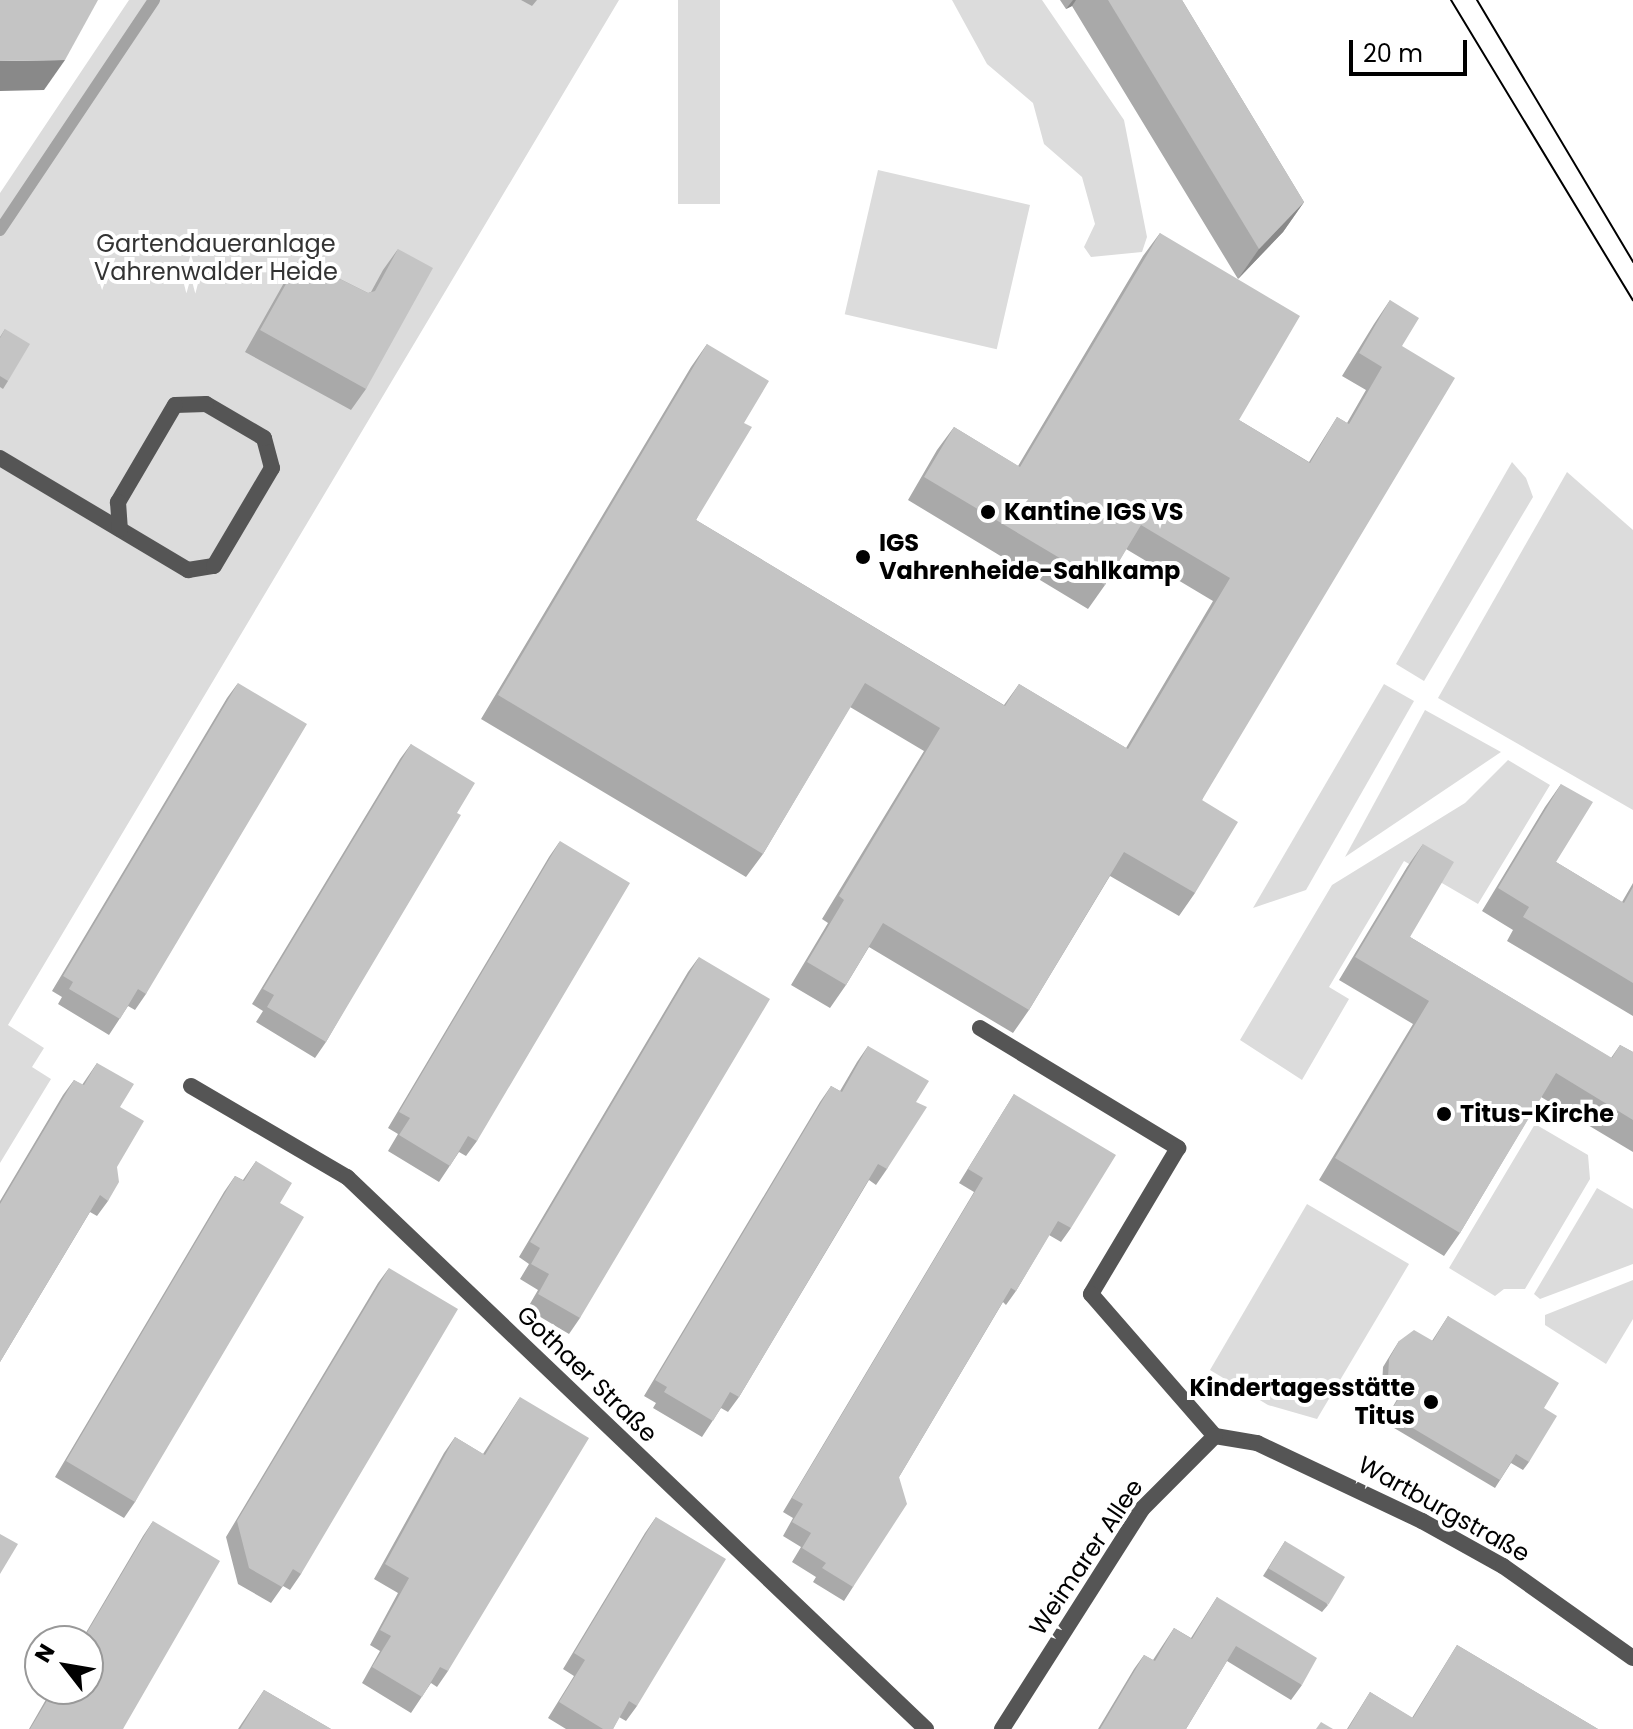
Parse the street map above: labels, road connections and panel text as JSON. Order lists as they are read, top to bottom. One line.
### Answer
{"streets":{"street":["Gothaer Straße","Wartburgstraße","Weimarer Allee"]},"crossings":[["Wartburgstraße","Weimarer Allee"]],"parks":["Gartendaueranlage Vahrenwalder Heide"],"places":["Kantine IGS VS","IGS Vahrenheide-Sahlkamp","Titus-Kirche","Kindertagesstätte Titus"],"scale_bar":"20 m","north":"top left"}
